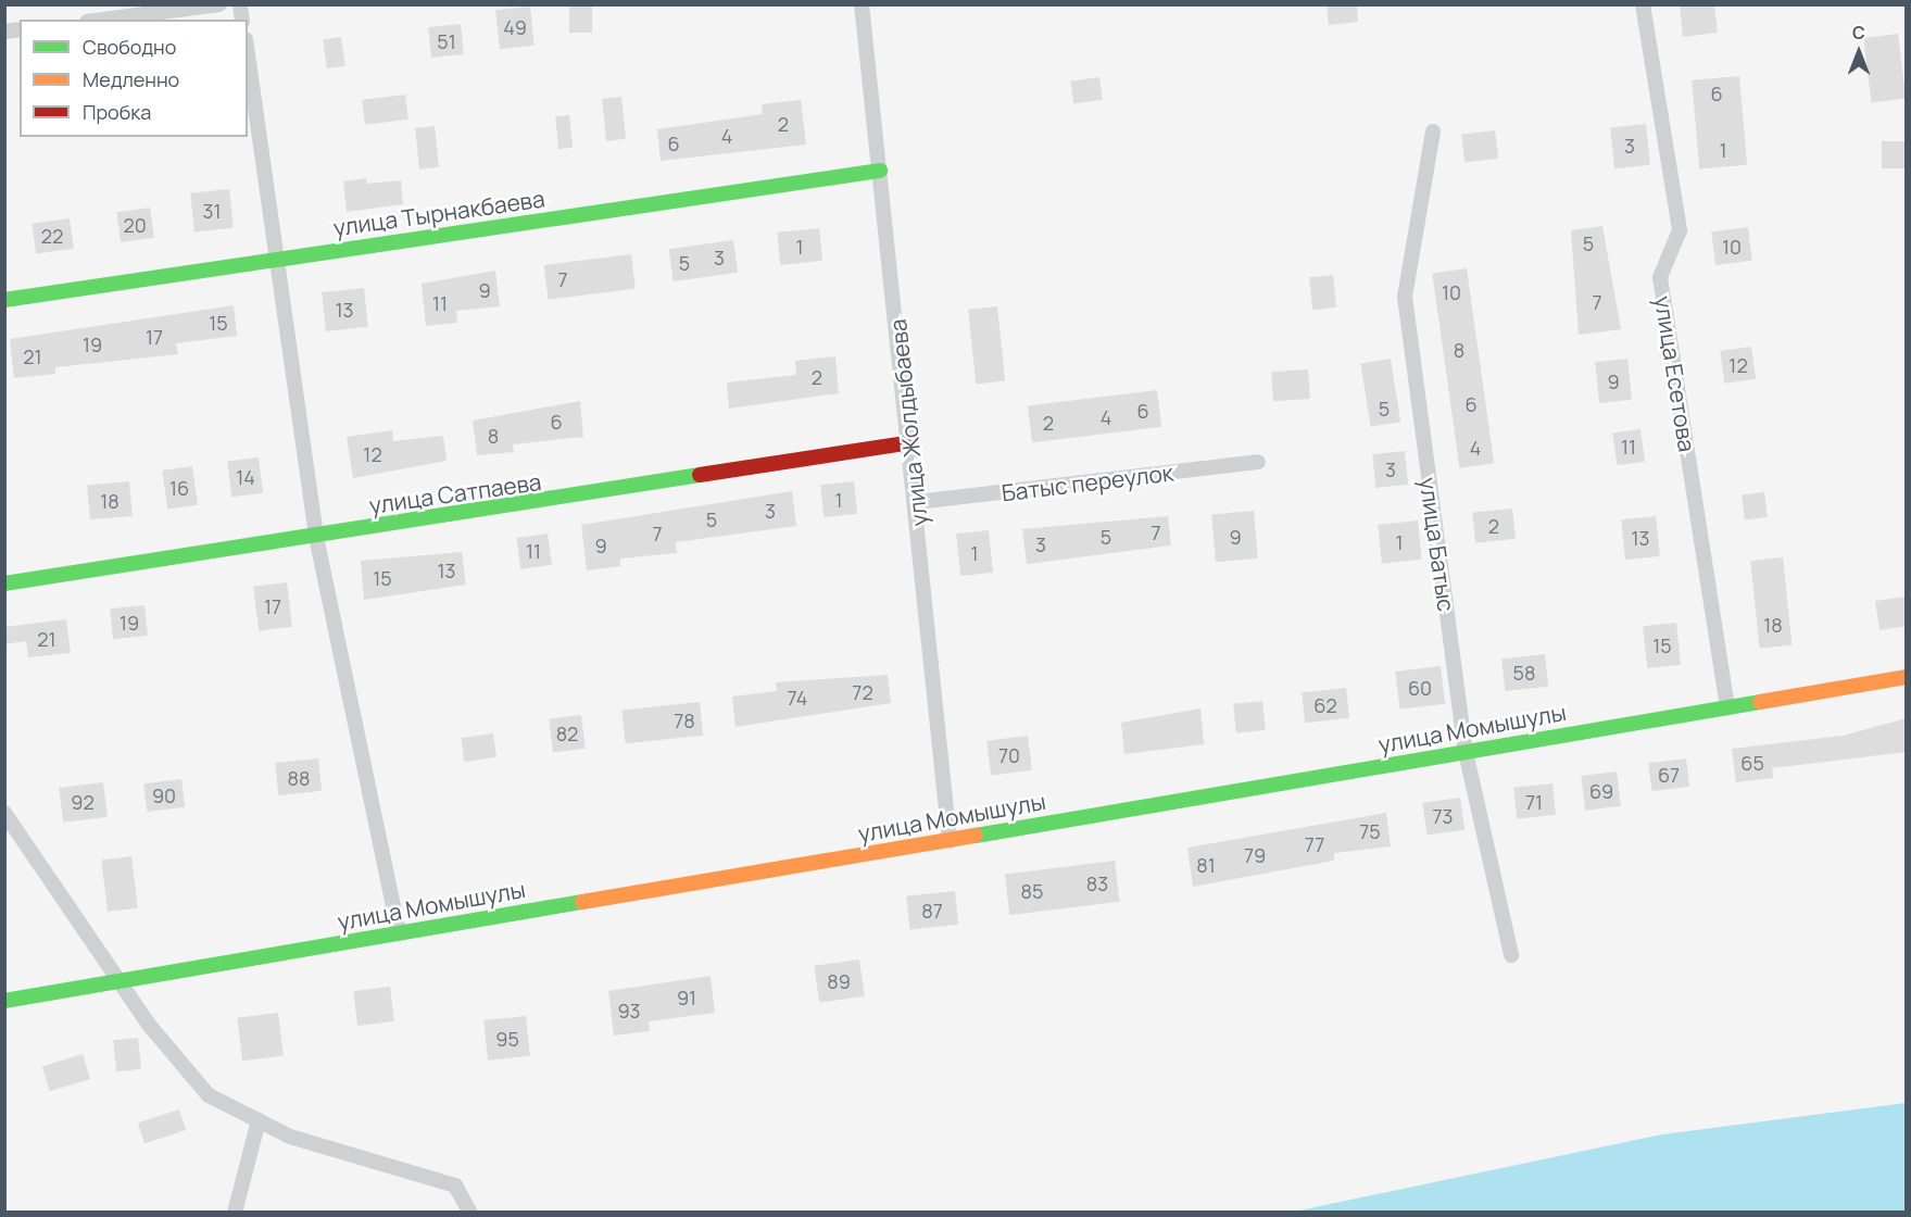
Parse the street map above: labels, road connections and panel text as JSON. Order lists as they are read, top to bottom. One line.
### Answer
{"streets":{"street":["улица Тырнакбаева","улица Есетова","улица Жолдыбаева","Батыс переулок","улица Сатпаева","улица Батыс","улица Момышулы"]},"crossings":[["улица Тырнакбаева","улица Жолдыбаева"],["улица Есетова","улица Момышулы"],["улица Жолдыбаева","Батыс переулок"],["улица Жолдыбаева","улица Сатпаева"],["улица Жолдыбаева","улица Момышулы"],["улица Батыс","улица Момышулы"]],"house_numbers":["49","51","6","2","4","6","3","1","31","20","22","5","1","10","3","5","7","9","10","7","11","13","15","17","19","8","21","12","2","9","6","5","6","4","6","2","8","11","4","12","3","14","16","1","18","3","5","2","7","7","5","9","13","1","3","9","11","1","13","15","17","19","18","21","15","58","60","72","74","62","78","82","70","65","67","88","69","90","92","71","73","75","77","79","81","83","85","87","89","91","93","95"],"legend":["Свободно","Медленно","Пробка"],"north":"top"}
